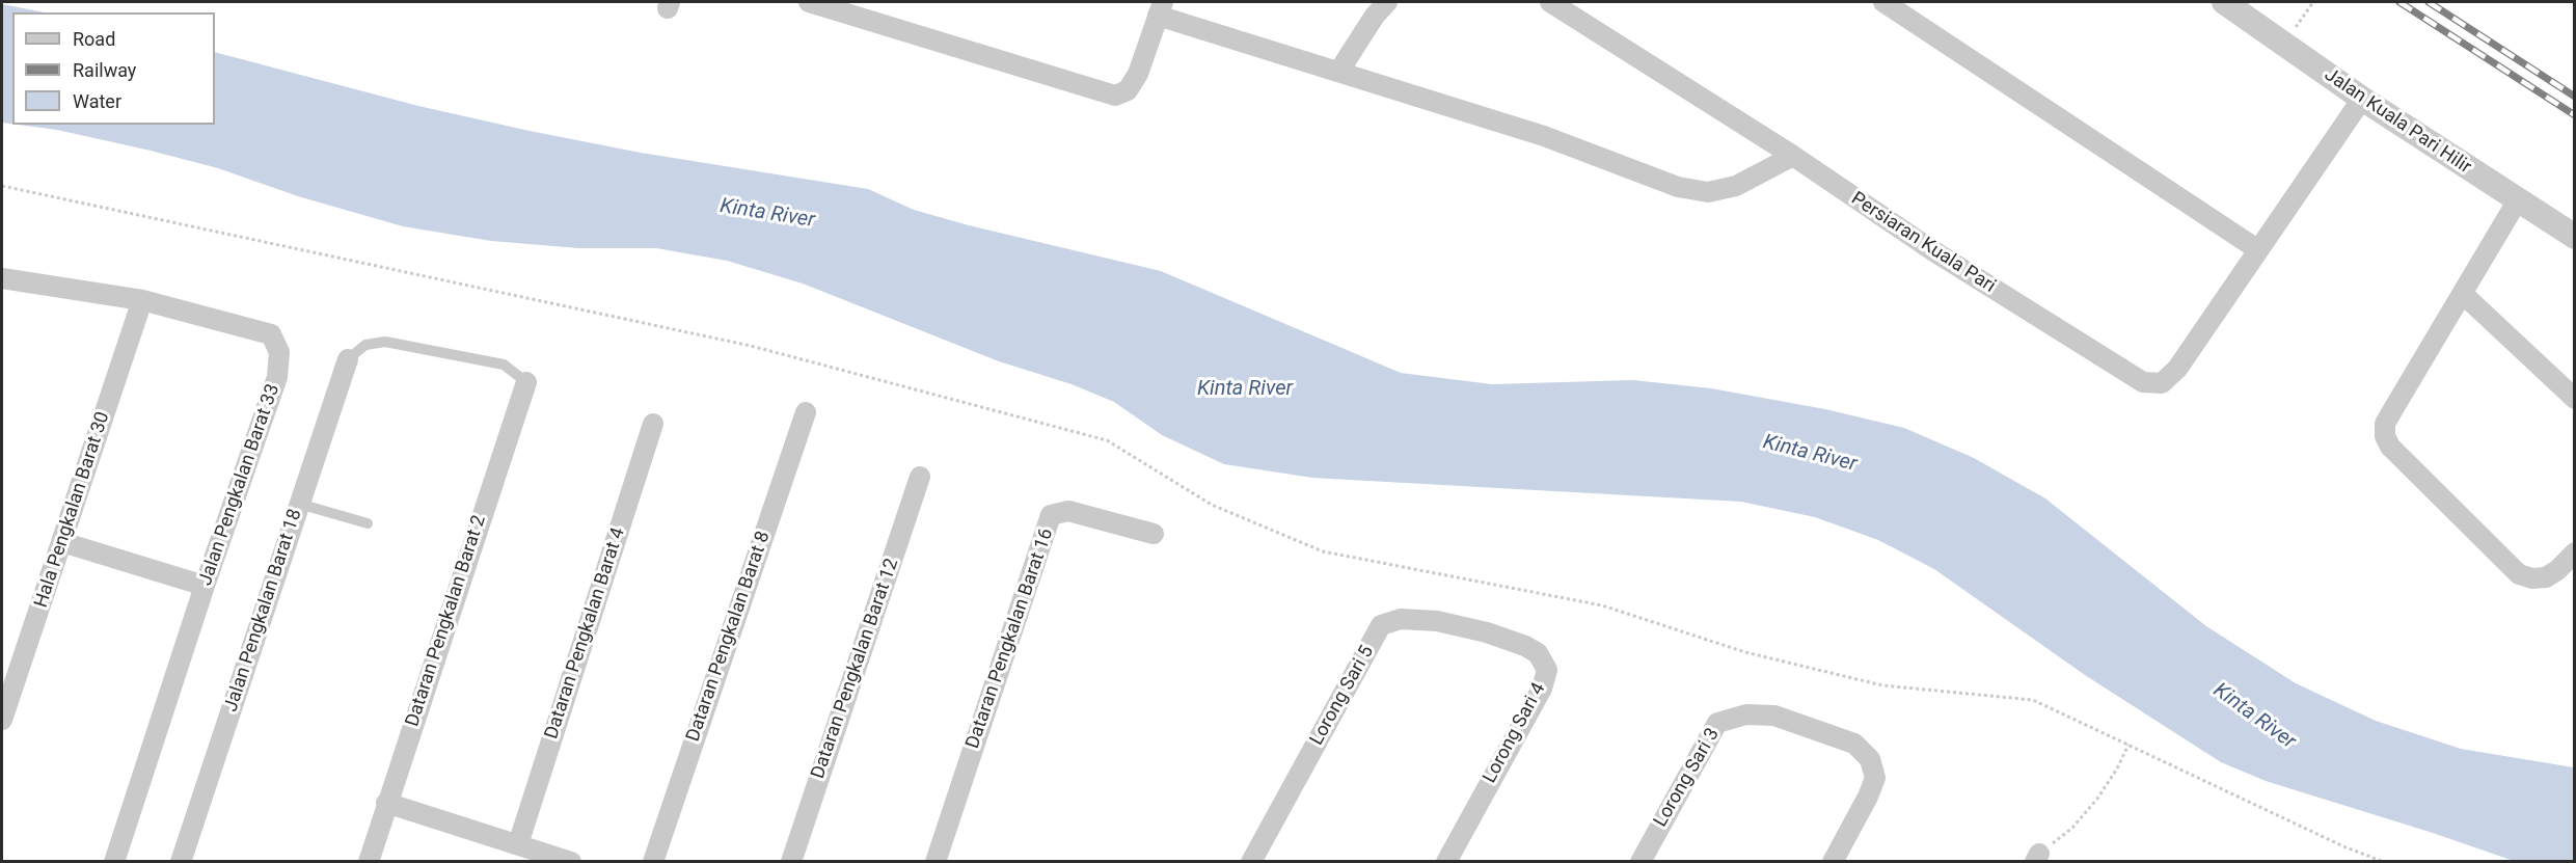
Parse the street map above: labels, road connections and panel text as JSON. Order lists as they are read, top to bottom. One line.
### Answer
{"streets":{"street":["Jalan Kuala Pari Hilir","Persiaran Kuala Pari","Jalan Pengkalan Barat 33","Hala Pengkalan Barat 30","Jalan Pengkalan Barat 18","Dataran Pengkalan Barat 2","Dataran Pengkalan Barat 4","Dataran Pengkalan Barat 8","Dataran Pengkalan Barat 16","Dataran Pengkalan Barat 12","Lorong Sari 5","Lorong Sari 4","Lorong Sari 3"]},"crossings":[["Jalan Kuala Pari Hilir","Persiaran Kuala Pari"],["Jalan Pengkalan Barat 33","Hala Pengkalan Barat 30"],["Lorong Sari 5","Lorong Sari 4"]],"water":["Kinta River"],"legend":["Road","Railway","Water"]}
